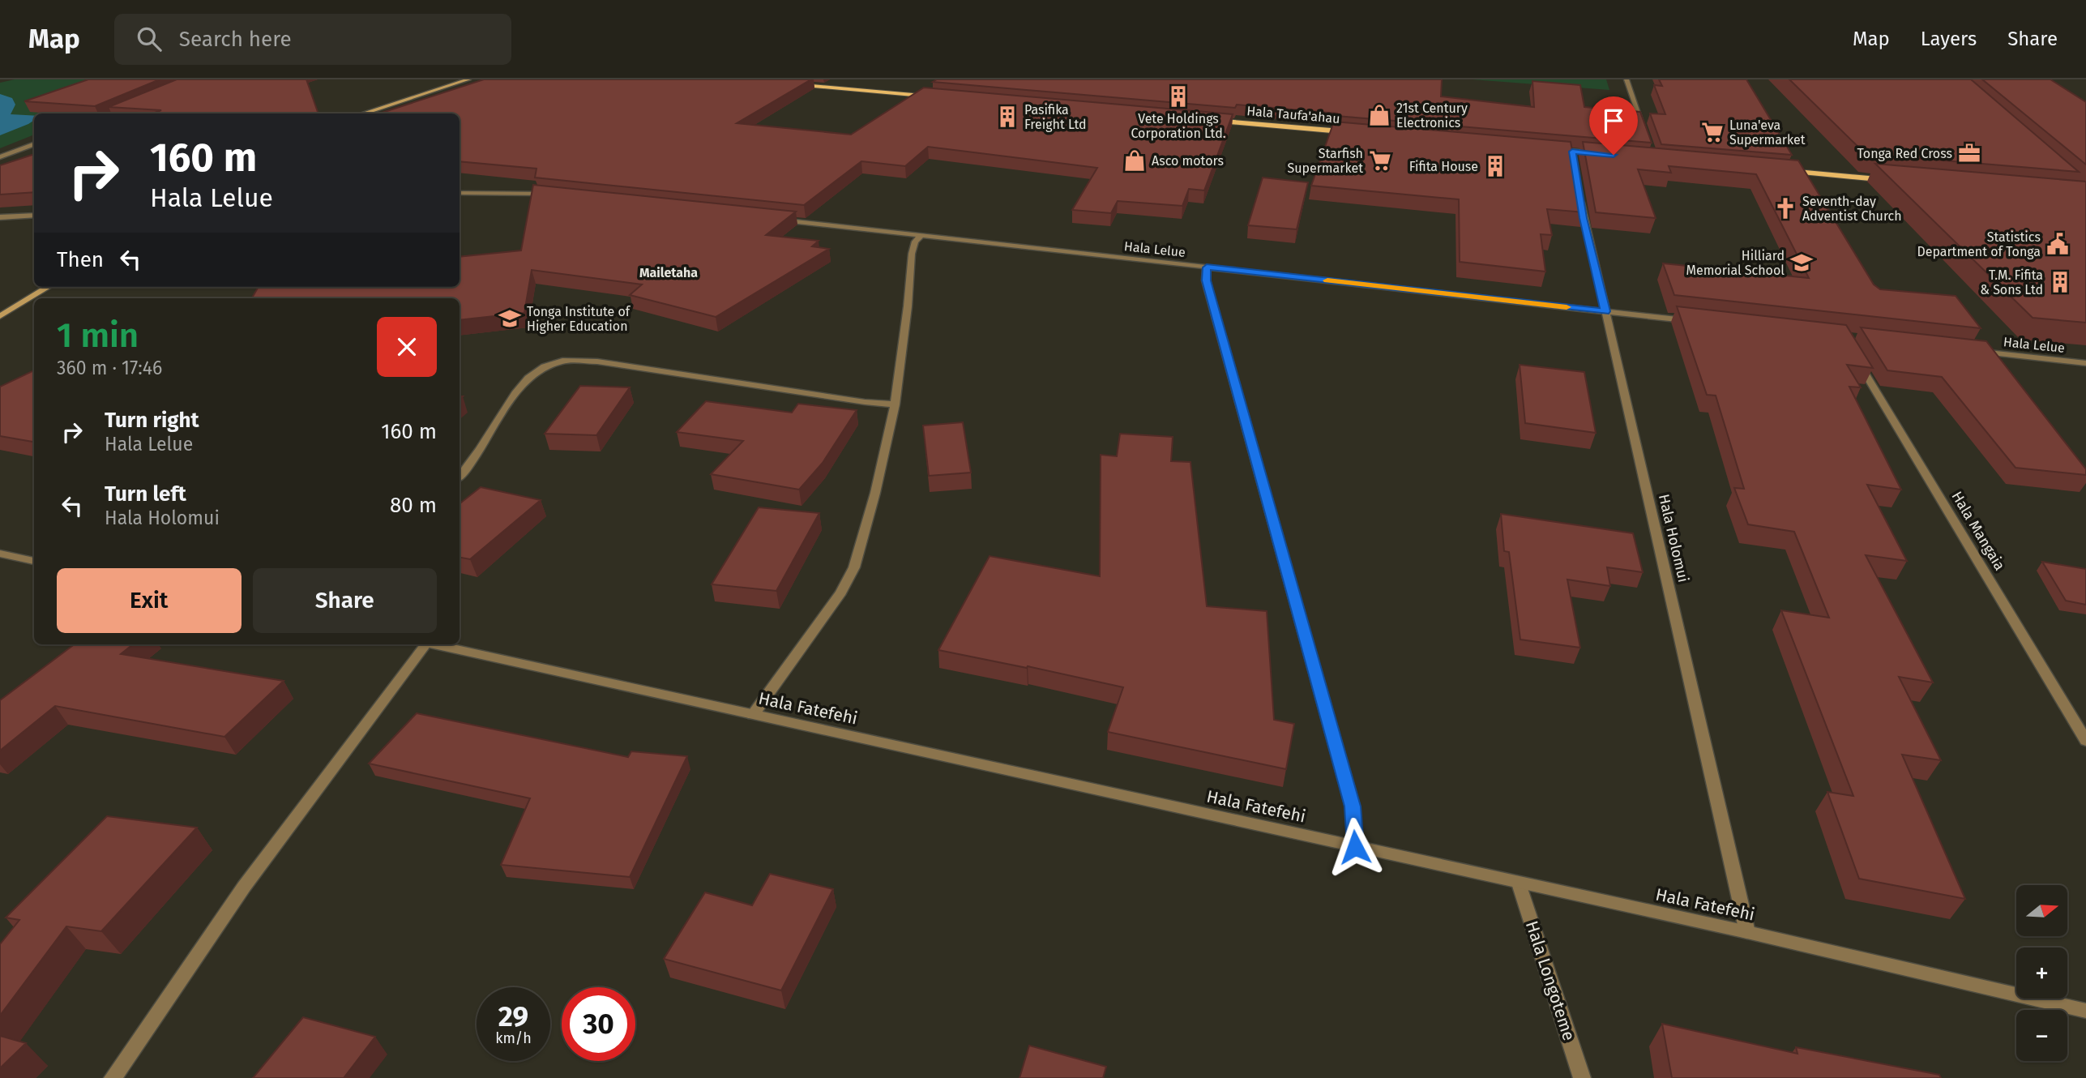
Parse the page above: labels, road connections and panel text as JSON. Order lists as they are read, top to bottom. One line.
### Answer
{"streets":{"main road":["Hala Taufa'ahau"],"street":["Hala Lelue","Hala Mangaia","Hala Holomui","Hala Fatefehi","Hala Longoteme"]},"crossings":[["Hala Lelue","Hala Holomui"],["Hala Holomui","Hala Fatefehi"],["Hala Fatefehi","Hala Longoteme"]],"districts":["Mailetaha"],"places":{"building":["Vete Holdings Corporation Ltd.","Pasifika Freight Ltd","Fifita House","T.M. Fifita & Sons Ltd"],"shop":["21st Century Electronics","Asco motors"],"supermarket":["Luna'eva Supermarket","Starfish Supermarket"],"office":["Tonga Red Cross"],"church":["Seventh-day Adventist Church"],"public building":["Statistics Department of Tonga"],"school or university":["Hilliard Memorial School","Tonga Institute of Higher Education"]},"north":"right","page":{"header":"Map","search":"Search here","nav":["Map","Layers","Share"],"turn":["160 m","Hala Lelue"],"then":"Then","heading":["1 min","360 m · 17:46"],"list":[{"name":"Turn right","note":"Hala Lelue","value":"160 m"},{"name":"Turn left","note":"Hala Holomui","value":"80 m"}],"buttons":["Exit","Share"],"map_buttons":["+","−"],"speed":"29 km/h","limit":"30"}}
